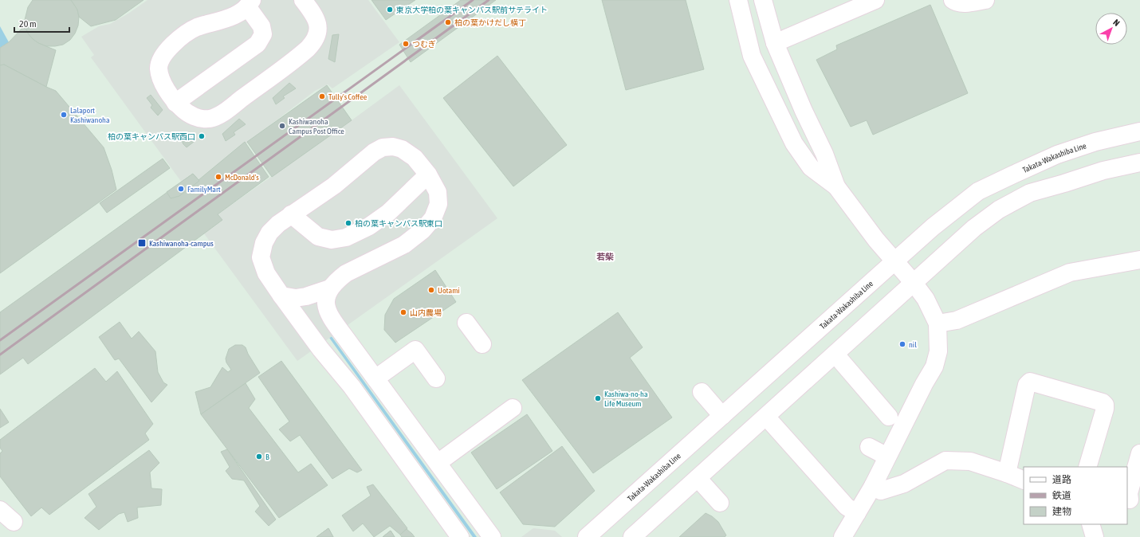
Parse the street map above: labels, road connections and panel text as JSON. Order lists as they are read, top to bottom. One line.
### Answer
{"streets":{"street":["Takata-Wakashiba Line"]},"districts":["若柴"],"places":{"other":["東京大学柏の葉キャンパス駅前サテライト","柏の葉かけだし横丁","つむぎ","Tully's Coffee","Lalaport Kashiwanoha","Kashiwanoha Campus Post Office","柏の葉キャンパス駅西口","McDonald's","FamilyMart","柏の葉キャンパス駅東口","Uotami","山内農場","nil","Kashiwa-no-ha Life Museum","B"],"transit":["Kashiwanoha-campus"]},"legend":["道路","鉄道","建物"],"scale_bar":"20 m","north":"top right"}
